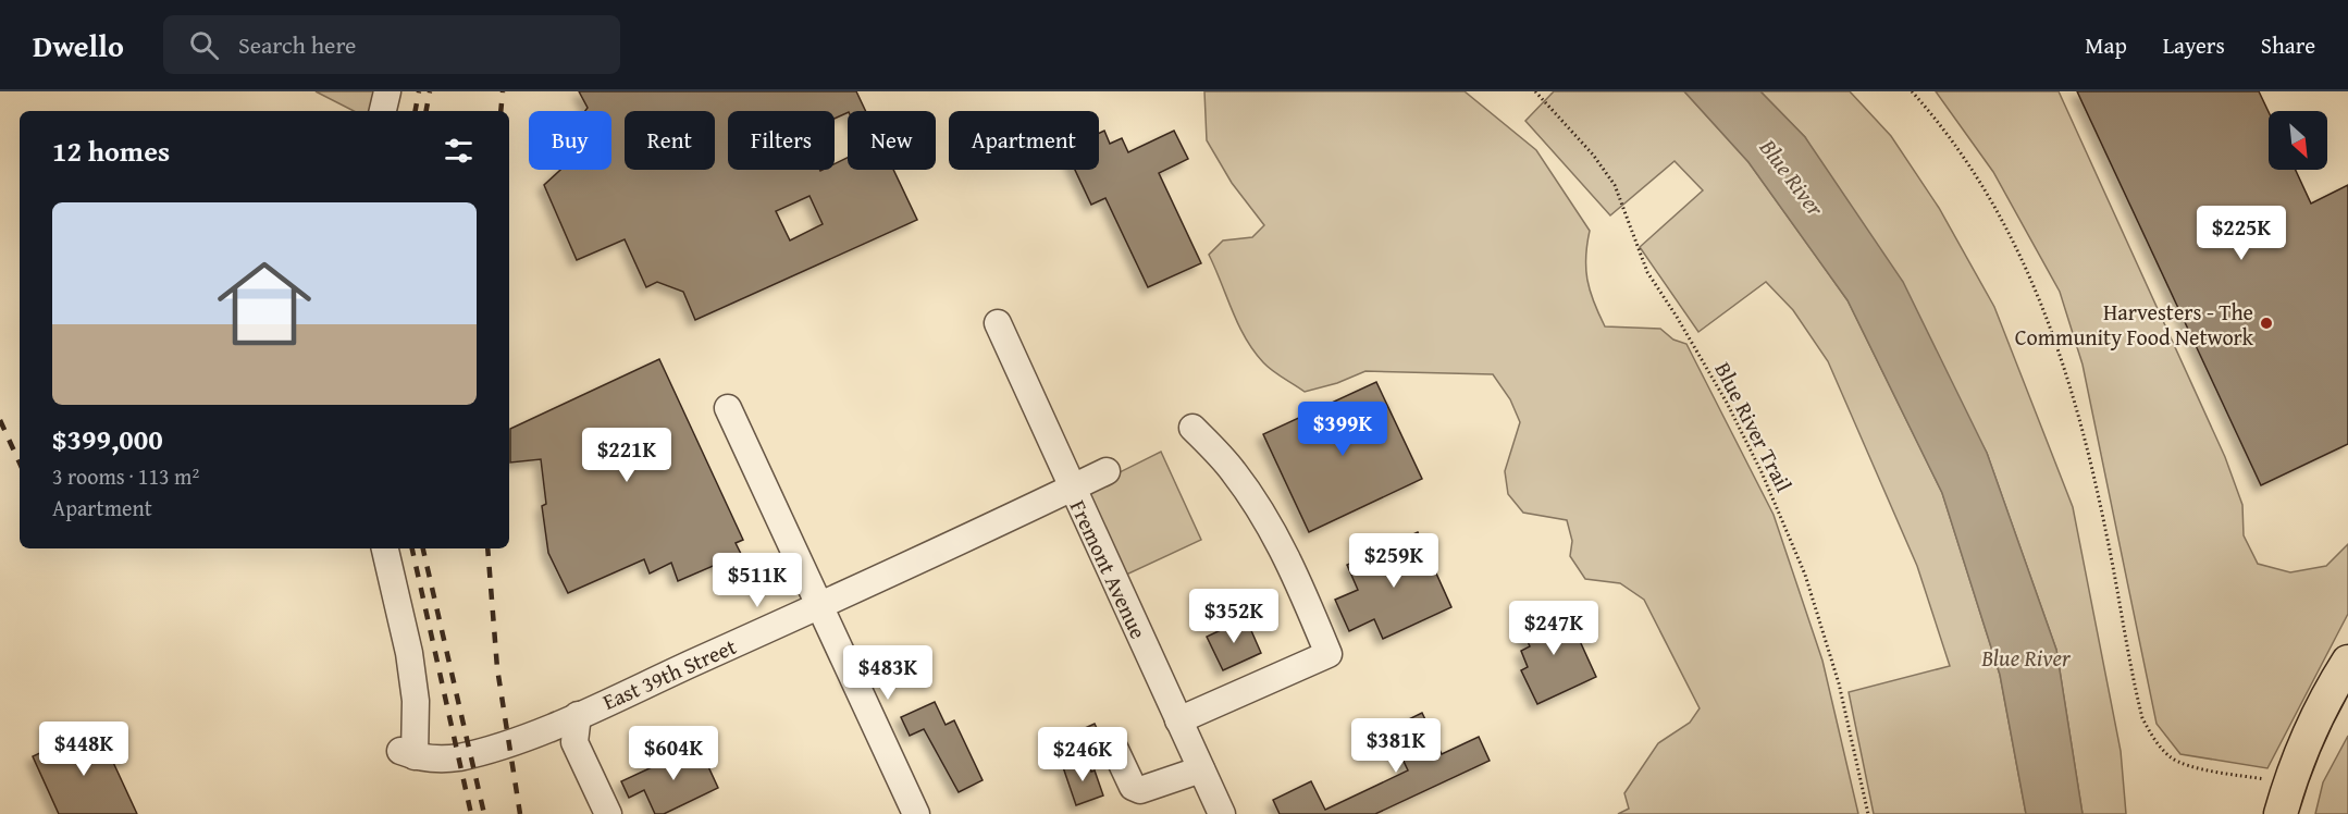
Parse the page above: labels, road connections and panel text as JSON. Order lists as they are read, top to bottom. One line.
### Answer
{"streets":{"street":["Fremont Avenue","East 39th Street"],"path":["Blue River Trail"]},"crossings":[["Fremont Avenue","East 39th Street"]],"water":["Blue River"],"places":["Harvesters - The Community Food Network"],"north":"bottom right","page":{"header":"Dwello","search":"Search here","nav":["Map","Layers","Share"],"chip":["Buy","Rent","Filters","New","Apartment"],"heading":"12 homes","list":[{"name":"$399,000","note":"3 rooms · 113 m² · Apartment"}],"price":["$225K","$399K","$221K","$259K","$511K","$352K","$247K","$483K","$381K","$448K","$604K","$246K"]}}
